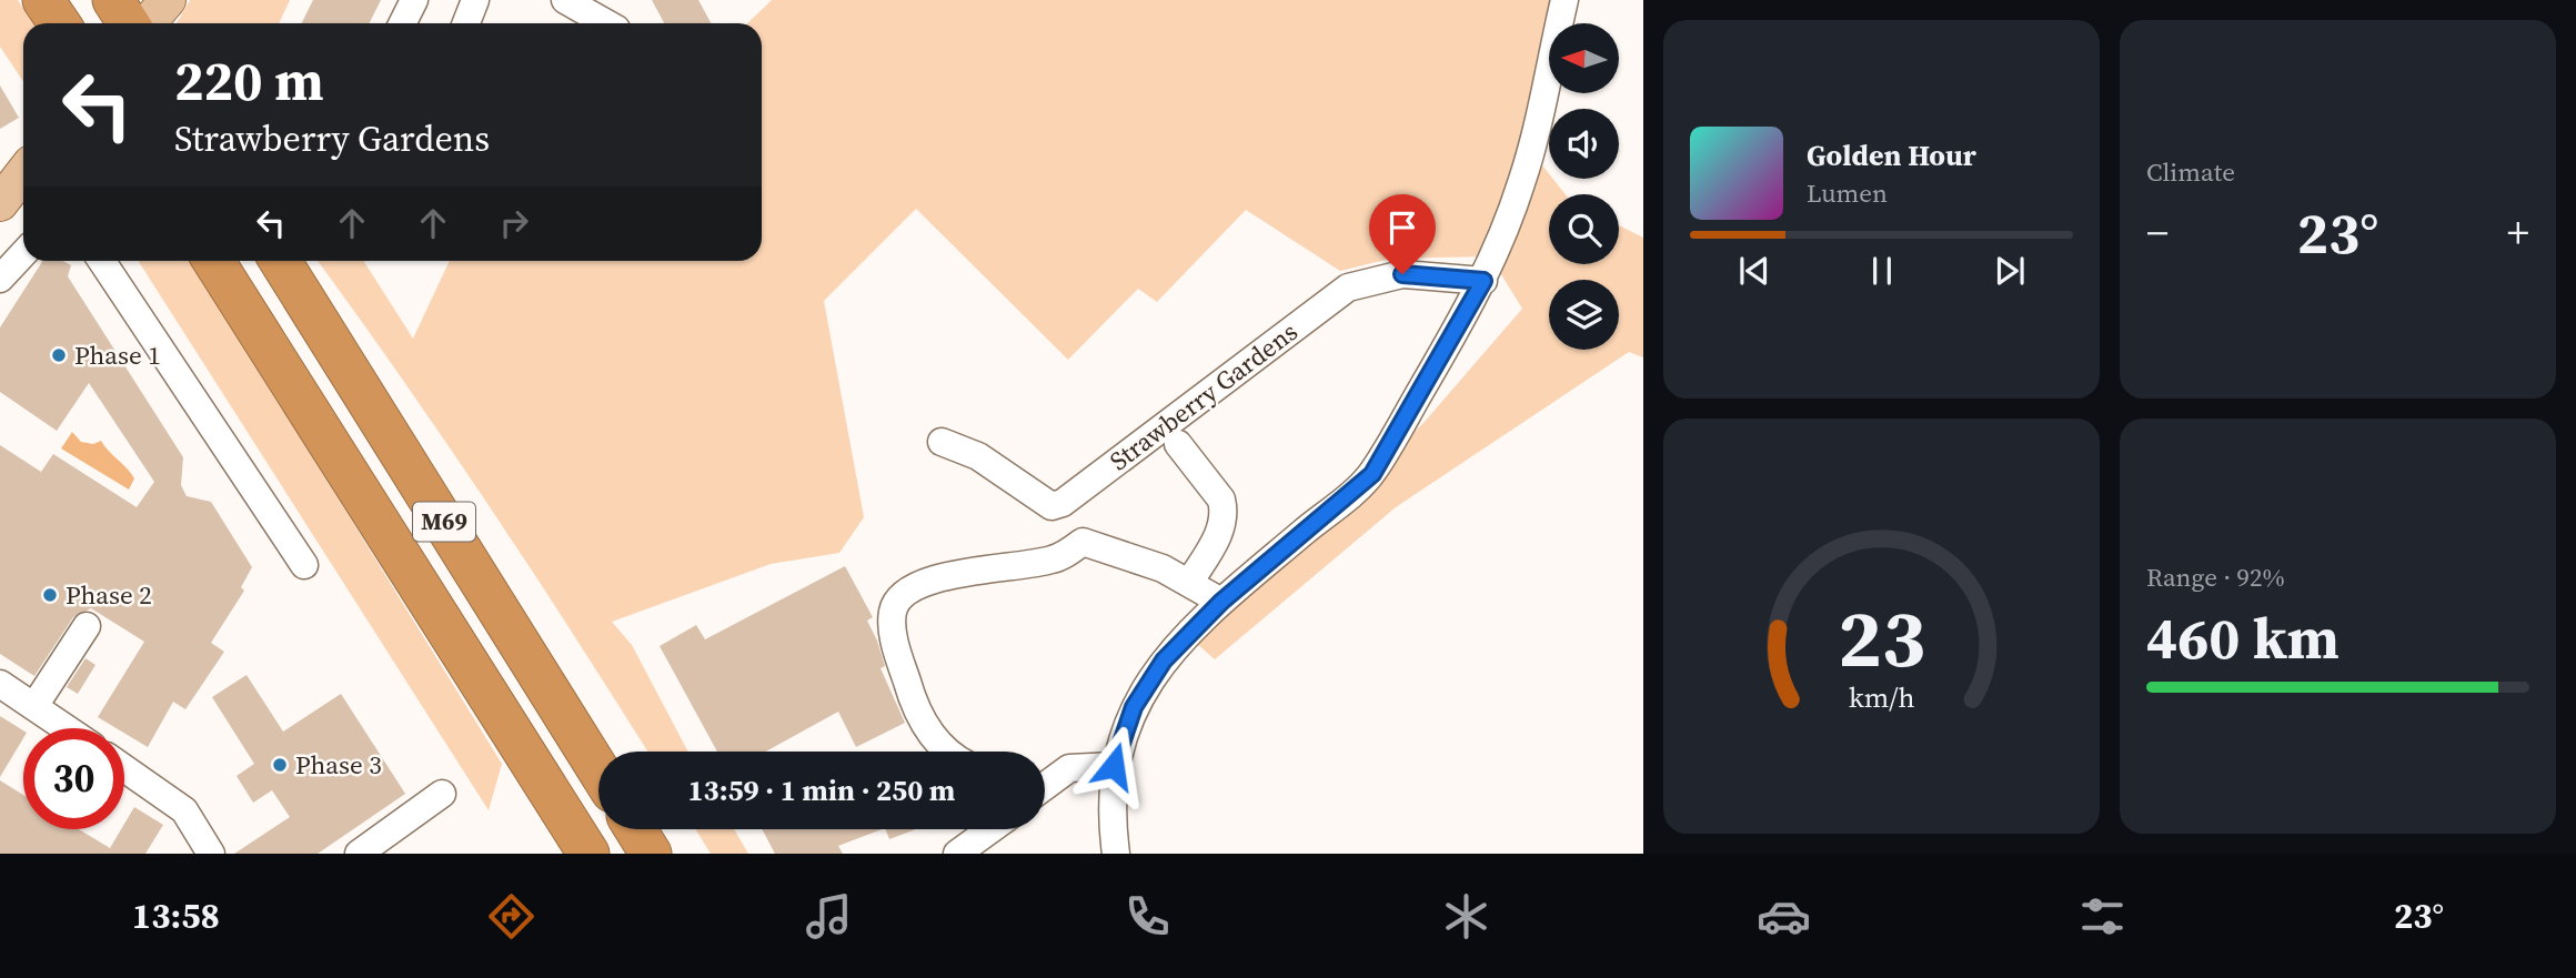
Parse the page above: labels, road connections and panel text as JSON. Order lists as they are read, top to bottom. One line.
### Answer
{"streets":{"highway":["M69"],"street":["Strawberry Gardens"]},"places":["Phase 1","Phase 2","Phase 3"],"north":"left","page":{"tile":["Climate",["Range · 92%","460 km"]],"turn":["220 m","Strawberry Gardens"],"song":["Golden Hour","Lumen"],"heat":["−","23°","+"],"limit":"30","trip":"13:59 · 1 min · 250 m","tabs":["13:58","23°"],"gauge":["23","km/h"]}}
